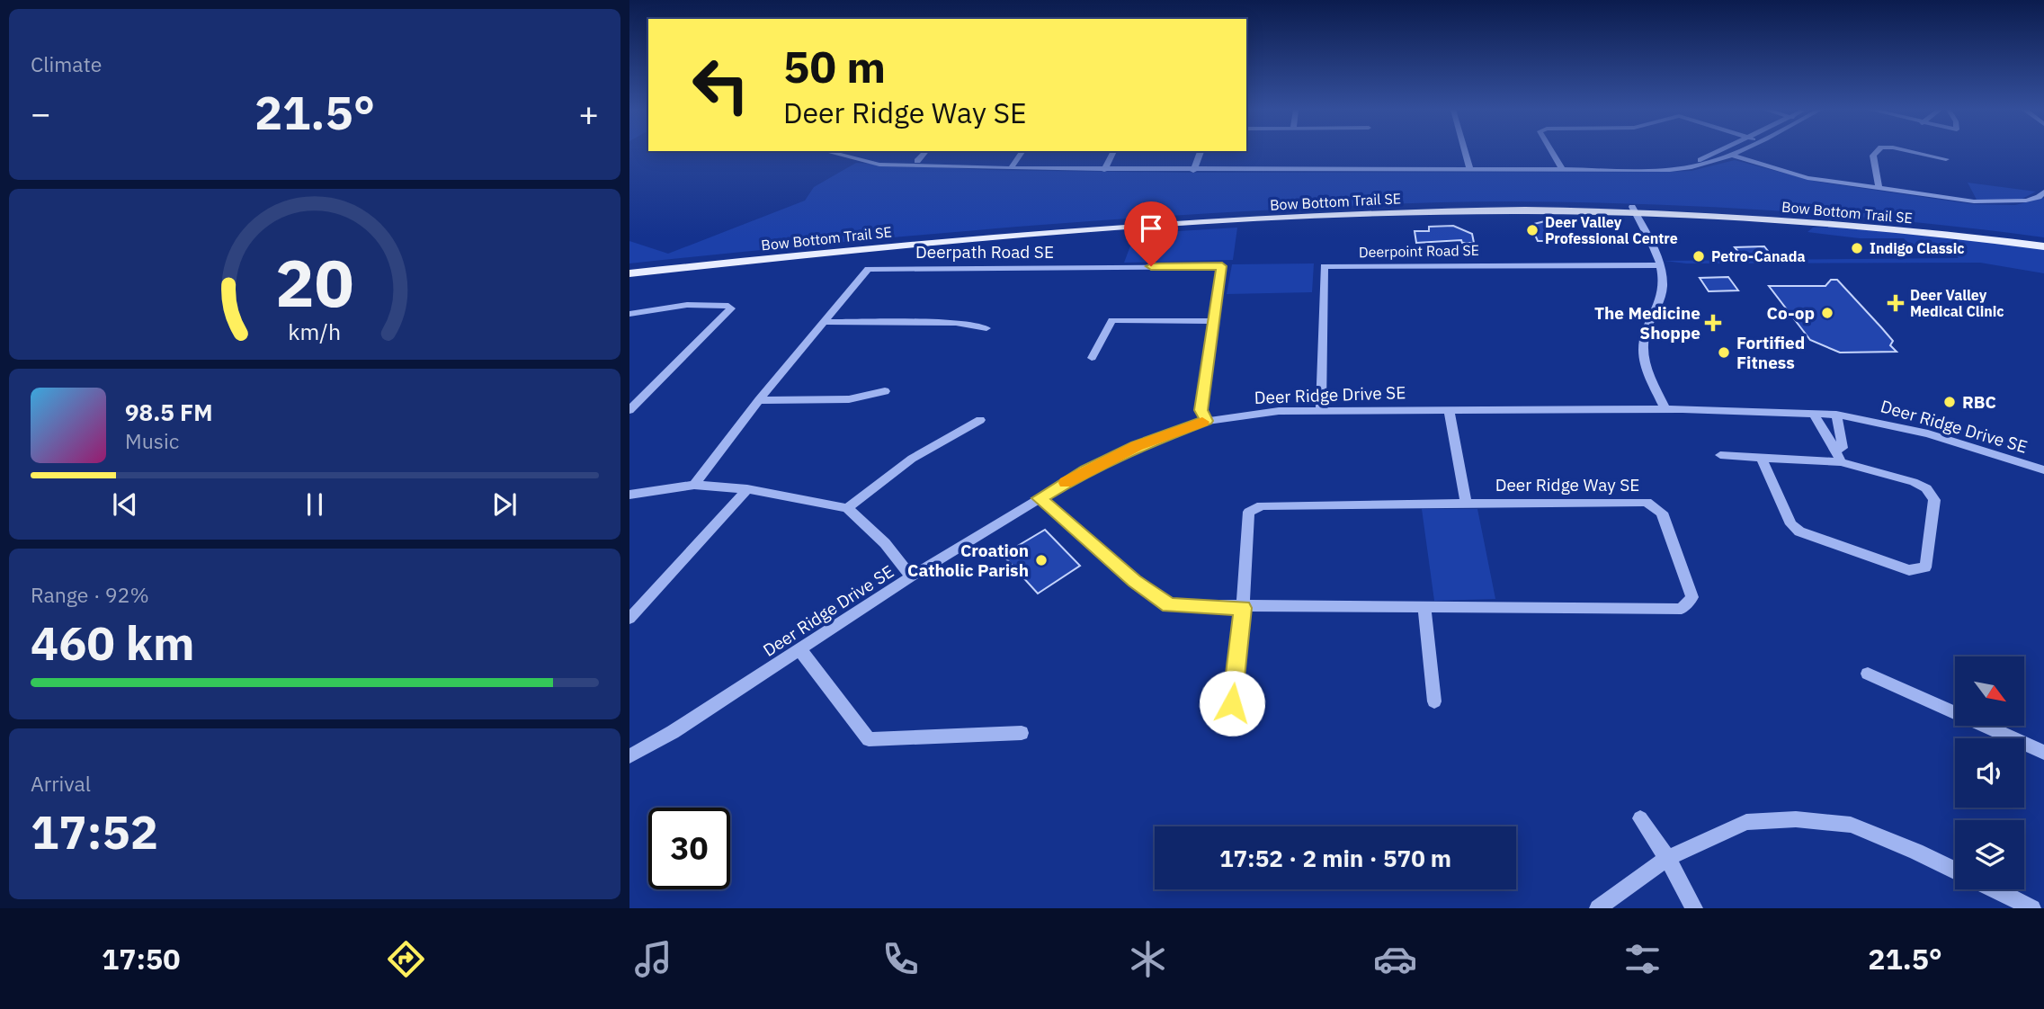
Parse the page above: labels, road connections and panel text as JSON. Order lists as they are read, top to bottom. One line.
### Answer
{"streets":{"main road":["Bow Bottom Trail SE"],"street":["Deerpoint Road SE","Deerpath Road SE","Deer Ridge Drive SE","Deer Ridge Way SE"]},"crossings":[["Deerpoint Road SE","Deer Ridge Drive SE"],["Deerpath Road SE","Deer Ridge Drive SE"],["Deer Ridge Drive SE","Deer Ridge Way SE"]],"places":{"other":["Deer Valley Professional Centre","Indigo Classic","Petro-Canada","Co-op","Fortified Fitness","RBC","Croation Catholic Parish"],"health":["Deer Valley Medical Clinic","The Medicine Shoppe"]},"north":"bottom right","page":{"tile":["Climate",["Range · 92%","460 km"],["Arrival","17:52"]],"turn":["50 m","Deer Ridge Way SE"],"heat":["−","21.5°","+"],"song":["98.5 FM","Music"],"limit":"30","trip":"17:52 · 2 min · 570 m","tabs":["17:50","21.5°"],"gauge":["20","km/h"]}}
